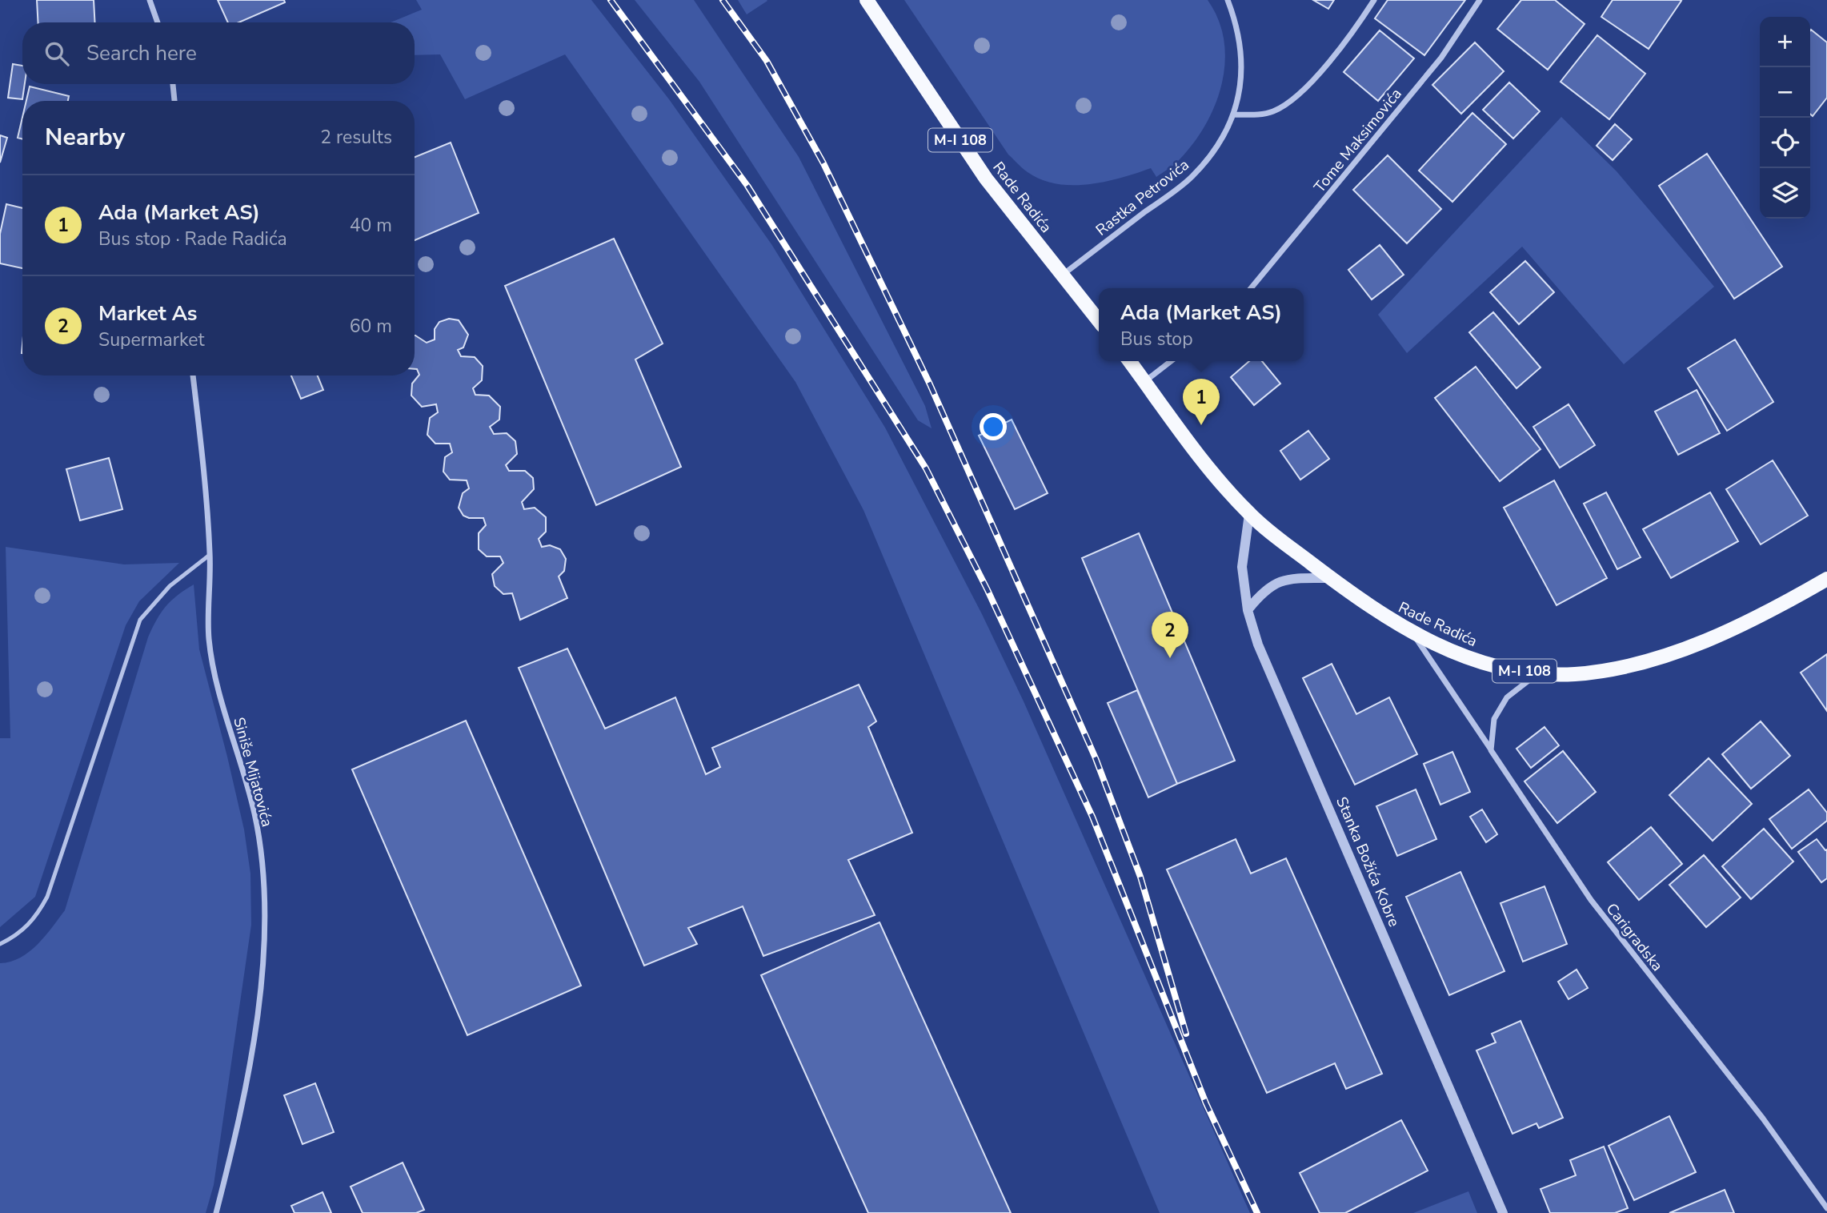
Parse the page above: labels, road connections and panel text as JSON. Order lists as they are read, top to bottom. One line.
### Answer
{"streets":{"main road":["M-I 108","Rade Radića"],"street":["Tome Maksimovića","Rastka Petrovića","Siniše Mijatovića","Stanka Božića Kobre","Carigradska"]},"crossings":[["Rade Radića","Rastka Petrovića"],["Rade Radića","Stanka Božića Kobre"],["Rade Radića","Carigradska"]],"page":{"map_buttons":["+","−"],"search":"Search here","heading":["Nearby","2 results"],"list":[{"mark":"1","name":"Ada (Market AS)","note":"Bus stop · Rade Radića","value":"40 m"},{"mark":"2","name":"Market As","note":"Supermarket","value":"60 m"}],"popup":["Ada (Market AS)","Bus stop"],"pins":["1","2"]}}
